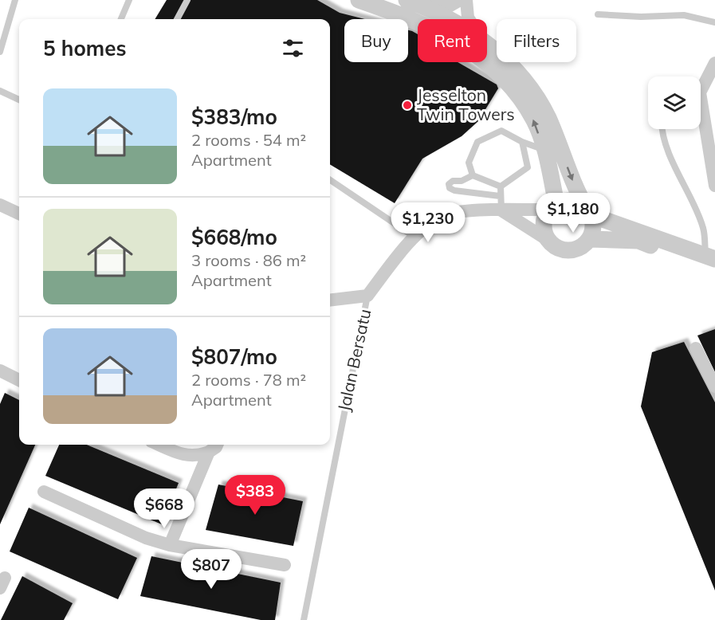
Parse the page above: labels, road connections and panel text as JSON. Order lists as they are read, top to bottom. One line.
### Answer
{"streets":{"street":["Jalan Bersatu"]},"places":["Jesselton Twin Towers"],"page":{"chip":["Buy","Rent","Filters"],"heading":"5 homes","list":[{"name":"$383/mo","note":"2 rooms · 54 m² · Apartment"},{"name":"$668/mo","note":"3 rooms · 86 m² · Apartment"},{"name":"$807/mo","note":"2 rooms · 78 m² · Apartment"}],"price":["$1,180","$1,230","$383","$668","$807"]}}
